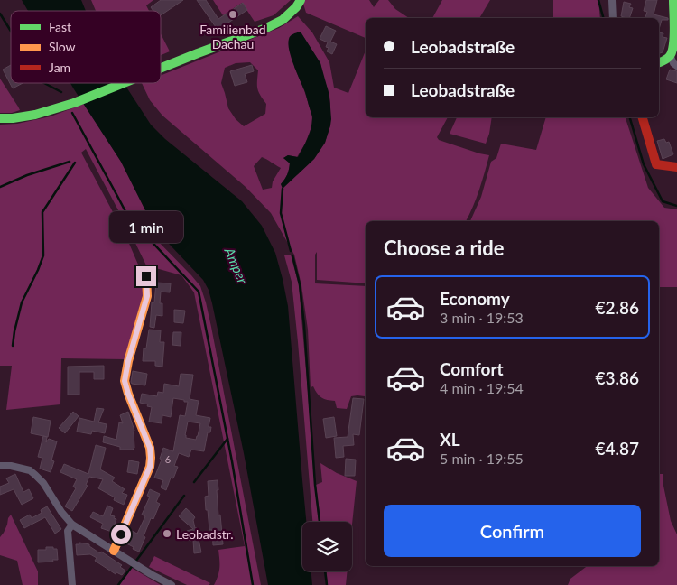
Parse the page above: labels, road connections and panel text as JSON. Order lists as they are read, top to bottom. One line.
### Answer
{"water":["Amper"],"places":["Familienbad Dachau","Leobadstr."],"house_numbers":["6"],"legend":["Fast","Slow","Jam"],"page":{"banner":["Leobadstraße","Leobadstraße"],"bubble":"1 min","heading":"Choose a ride","list":[{"name":"Economy","note":"3 min · 19:53","value":"€2.86"},{"name":"Comfort","note":"4 min · 19:54","value":"€3.86"},{"name":"XL","note":"5 min · 19:55","value":"€4.87"}],"buttons":"Confirm"}}
